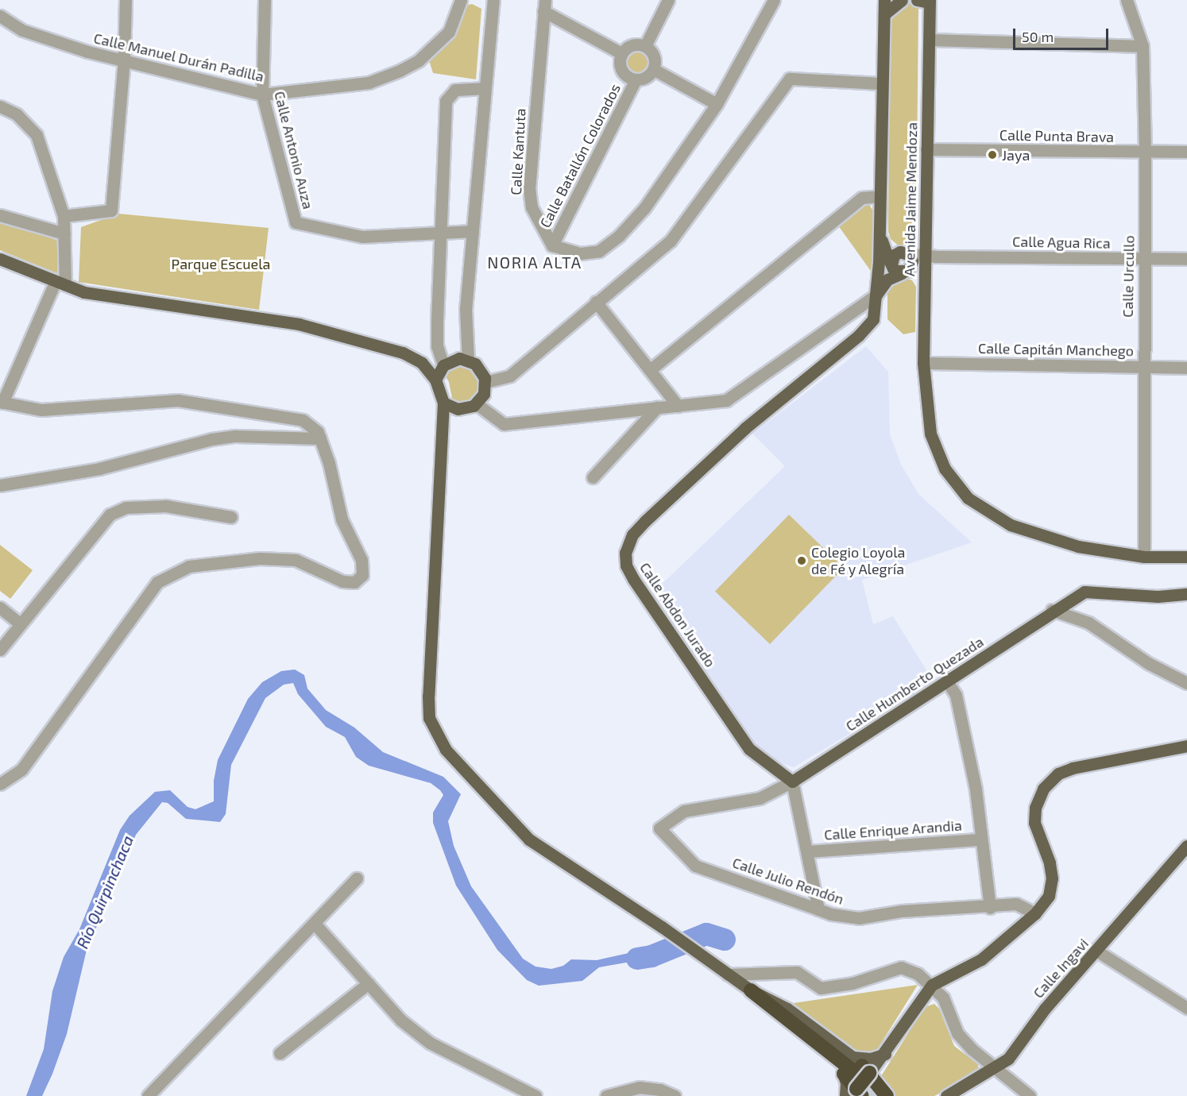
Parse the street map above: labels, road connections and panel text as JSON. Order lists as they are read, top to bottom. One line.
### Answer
{"streets":{"main road":["Avenida Jaime Mendoza","Calle Abdon Jurado","Calle Humberto Quezada","Calle Ingavi"],"street":["Calle Manuel Durán Padilla","Calle Punta Brava","Calle Antonio Auza","Calle Kantuta","Calle Batallón Colorados","Calle Agua Rica","Calle Urcullo","Calle Capitán Manchego","Calle Enrique Arandia","Calle Julio Rendón"]},"crossings":[["Calle Manuel Durán Padilla","Calle Antonio Auza"],["Calle Punta Brava","Avenida Jaime Mendoza"],["Calle Punta Brava","Calle Urcullo"],["Calle Kantuta","Calle Batallón Colorados"],["Avenida Jaime Mendoza","Calle Agua Rica"],["Avenida Jaime Mendoza","Calle Urcullo"],["Avenida Jaime Mendoza","Calle Capitán Manchego"],["Calle Agua Rica","Calle Urcullo"],["Calle Agua Rica","Calle Abdon Jurado"],["Calle Urcullo","Calle Capitán Manchego"],["Calle Abdon Jurado","Calle Humberto Quezada"],["Calle Abdon Jurado","Calle Julio Rendón"],["Calle Humberto Quezada","Calle Julio Rendón"]],"districts":["NORIA ALTA"],"water":["Río Quirpinchaca"],"parks":["Parque Escuela"],"places":["Jaya","Colegio Loyola de Fé y Alegría"],"scale_bar":"50 m"}
